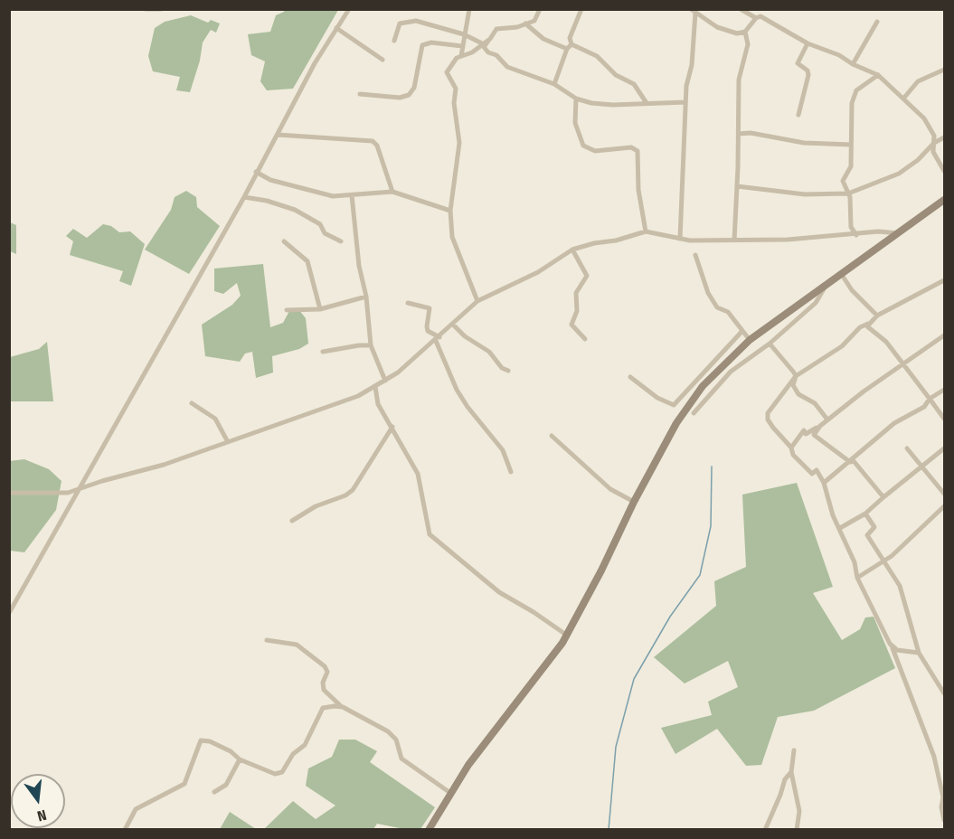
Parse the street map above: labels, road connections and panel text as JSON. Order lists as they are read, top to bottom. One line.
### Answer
{"north":"bottom"}
